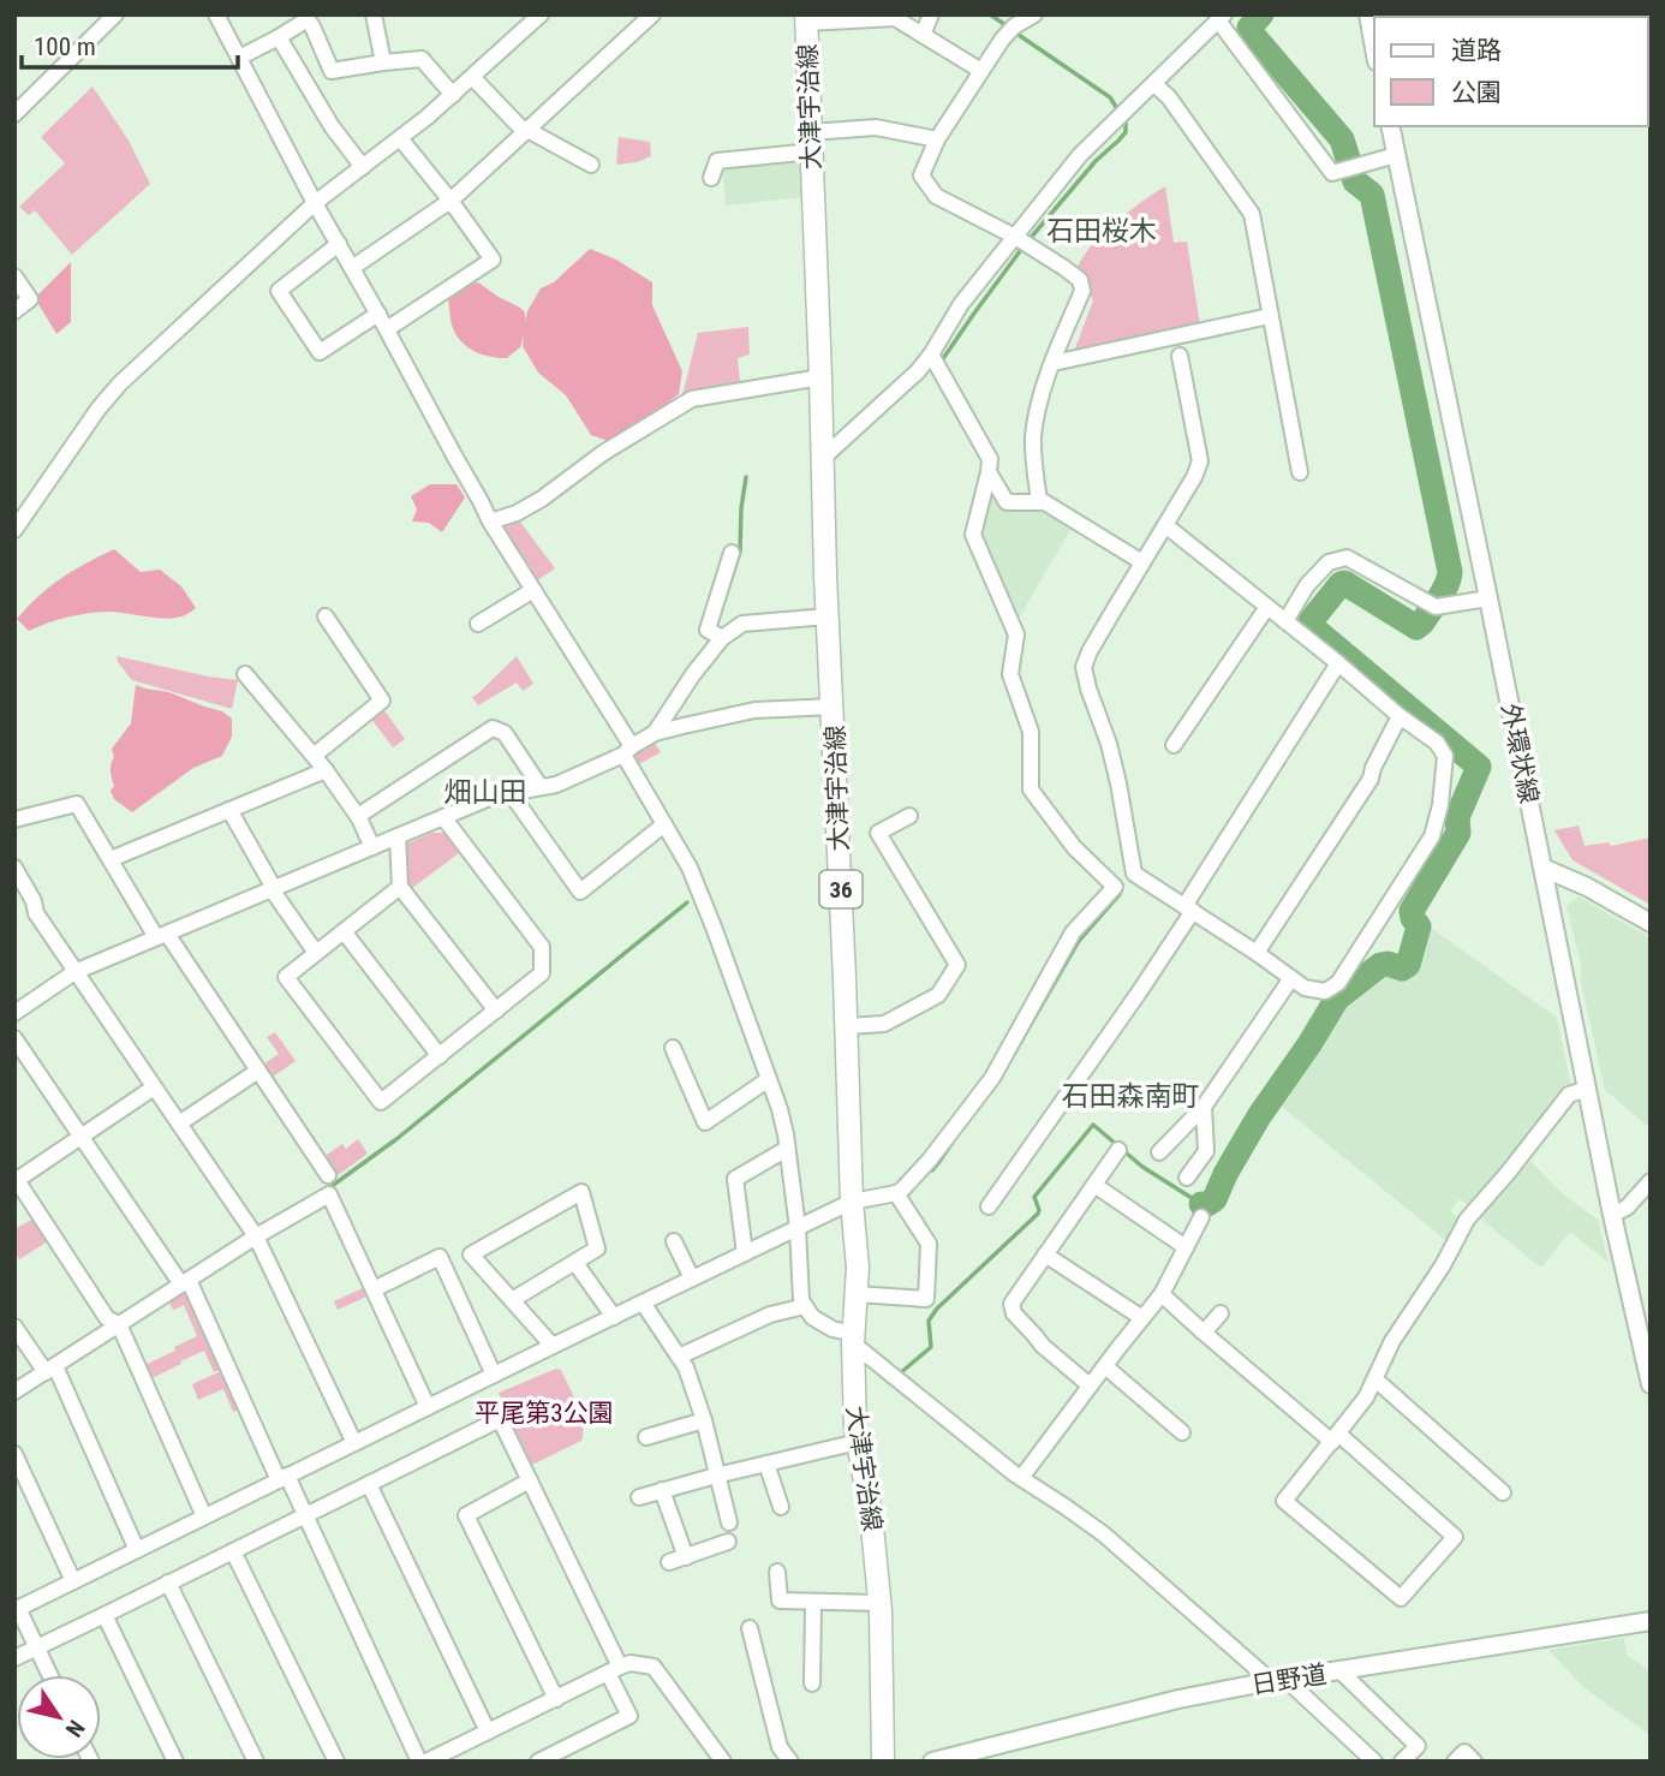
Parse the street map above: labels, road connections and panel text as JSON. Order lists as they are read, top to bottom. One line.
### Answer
{"streets":{"main road":["大津宇治線","36"],"street":["外環状線","日野道"]},"districts":["石田桜木","畑山田","石田森南町"],"parks":["平尾第3公園"],"legend":["道路","公園"],"scale_bar":"100 m","north":"bottom right"}
